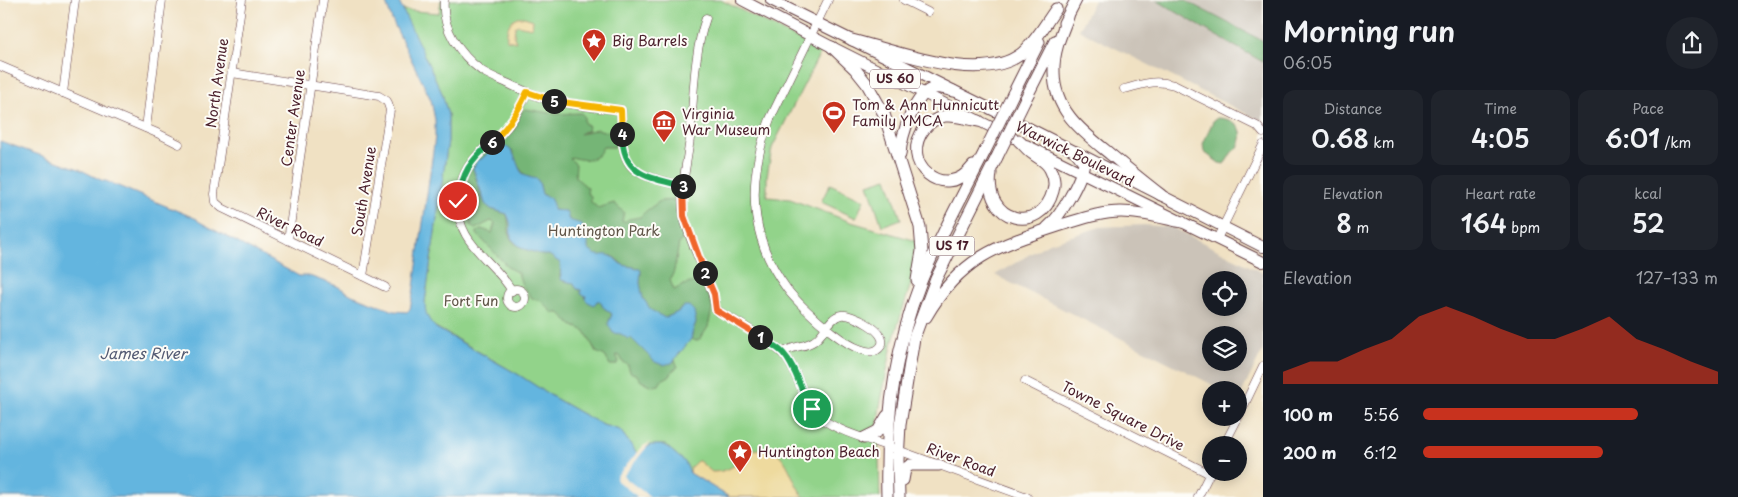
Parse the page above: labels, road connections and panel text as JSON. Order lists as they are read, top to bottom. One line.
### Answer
{"streets":{"highway":["US 17"],"main road":["US 60","Warwick Boulevard"],"street":["North Avenue","Center Avenue","South Avenue","River Road","Towne Square Drive"]},"crossings":[["North Avenue","River Road"],["Center Avenue","South Avenue"],["Center Avenue","River Road"],["South Avenue","River Road"],["River Road","US 17"]],"water":["James River"],"parks":["Huntington Park","Fort Fun"],"places":{"place":["Big Barrels","Huntington Beach"],"sports":["Tom & Ann Hunnicutt Family YMCA"],"museum":["Virginia War Museum"]},"page":{"heading":["Morning run","06:05"],"stats":[["Distance","0.68 km"],["Time","4:05"],["Pace","6:01 /km"],["Elevation","8 m"],["Heart rate","164 bpm"],["kcal","52"]],"pins":["5","4","6","3","2","1"],"chart":["Elevation","127–133 m"],"map_buttons":["+","−"],"list":[{"name":"100 m","note":"5:56"},{"name":"200 m","note":"6:12"}]}}
